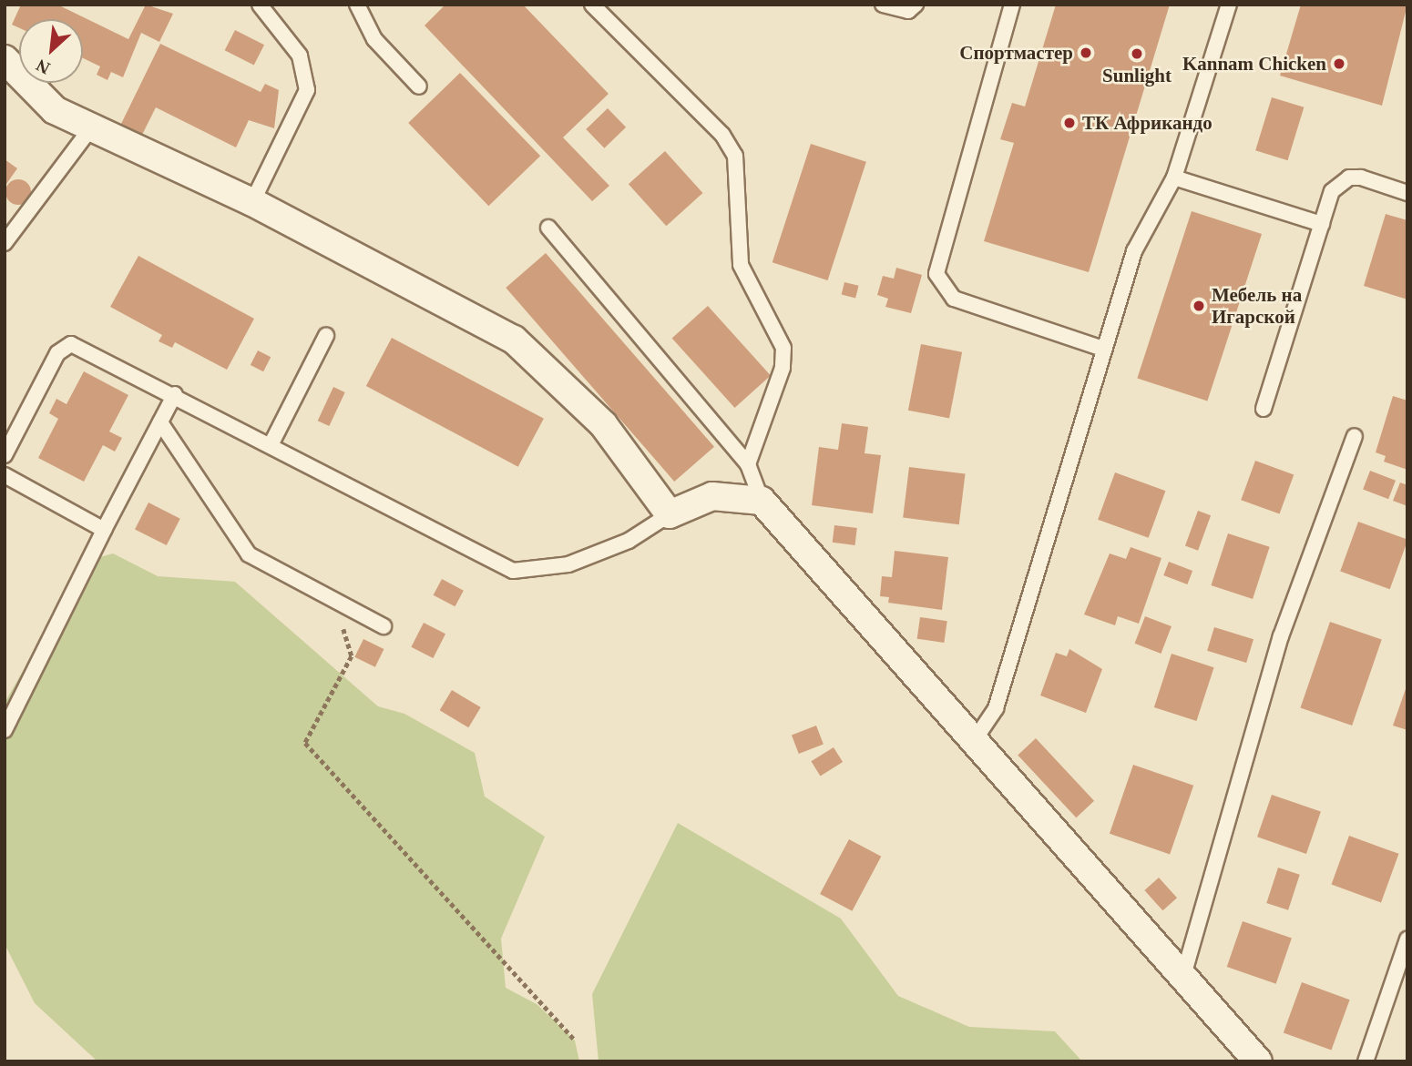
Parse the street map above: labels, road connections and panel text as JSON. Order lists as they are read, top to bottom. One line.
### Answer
{"places":["Спортмастер","Sunlight","Kannam Chicken","ТК Африкандо","Мебель на Игарской"],"north":"bottom left"}
